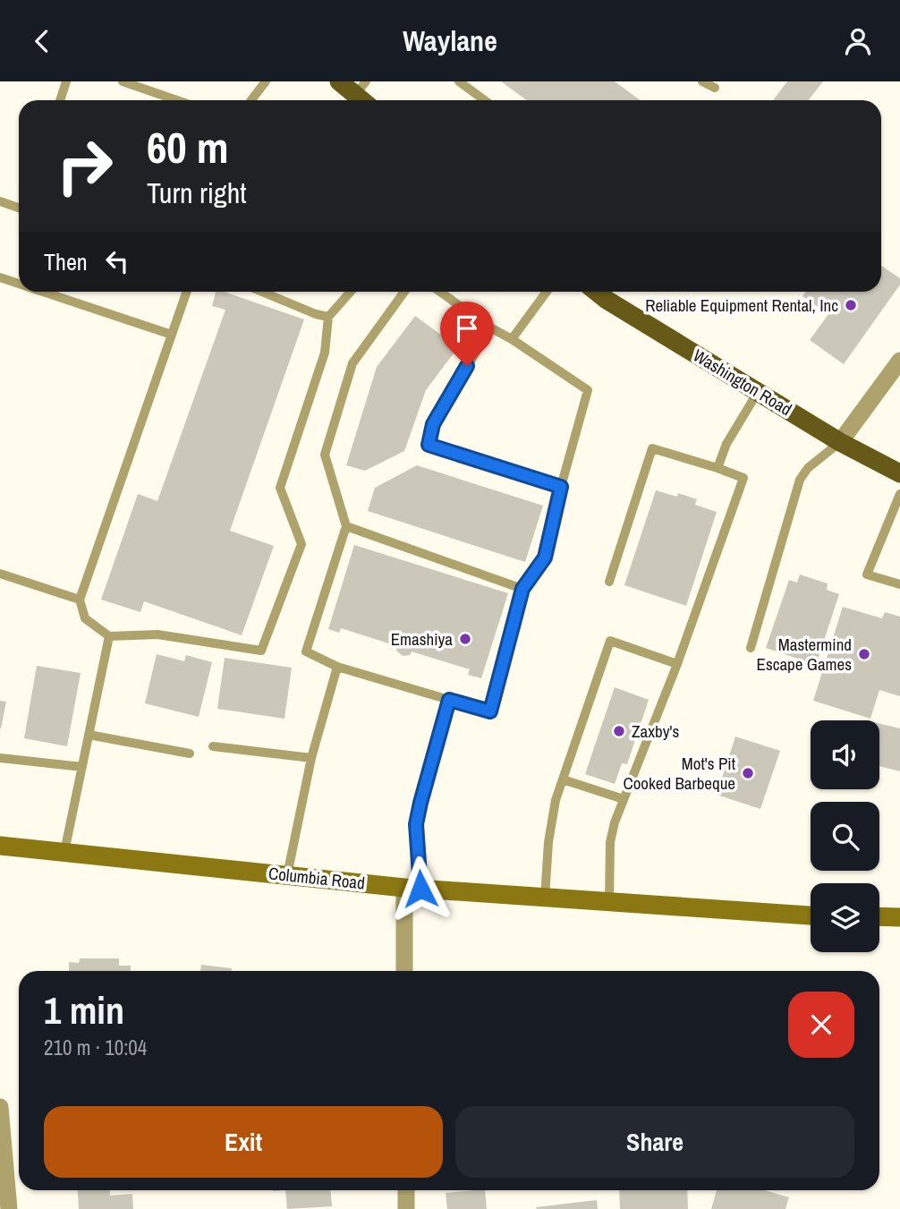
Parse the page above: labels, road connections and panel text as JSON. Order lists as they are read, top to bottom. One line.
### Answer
{"streets":{"main road":["Washington Road","Columbia Road"]},"places":["Reliable Equipment Rental, Inc","Emashiya","Mastermind Escape Games","Zaxby's","Mot's Pit Cooked Barbeque"],"page":{"header":"Waylane","turn":["60 m","Turn right"],"then":"Then","heading":["1 min","210 m · 10:04"],"buttons":["Exit","Share"]}}
